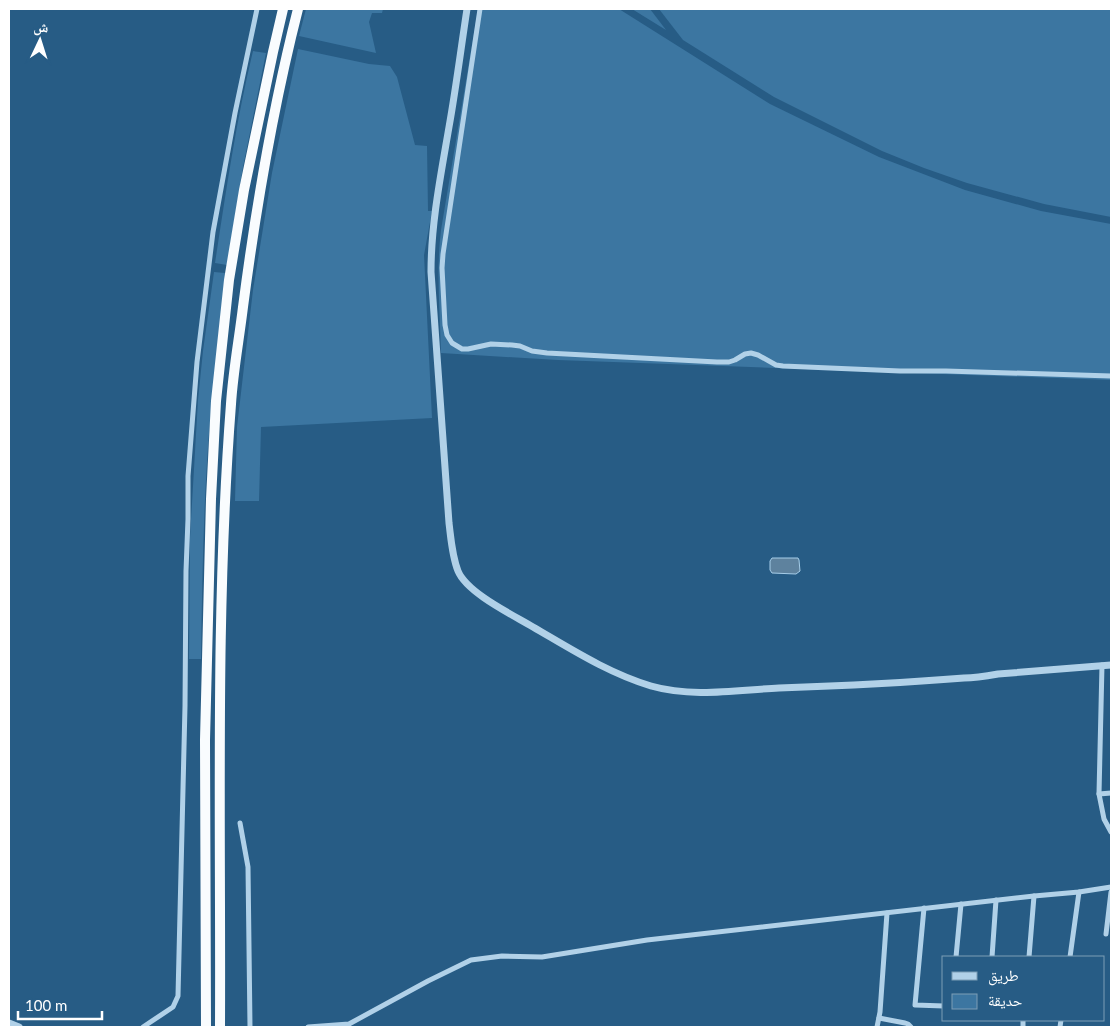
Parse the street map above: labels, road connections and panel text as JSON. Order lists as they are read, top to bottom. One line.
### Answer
{"legend":["طريق","حديقة"],"scale_bar":"100 m","north":"top"}
